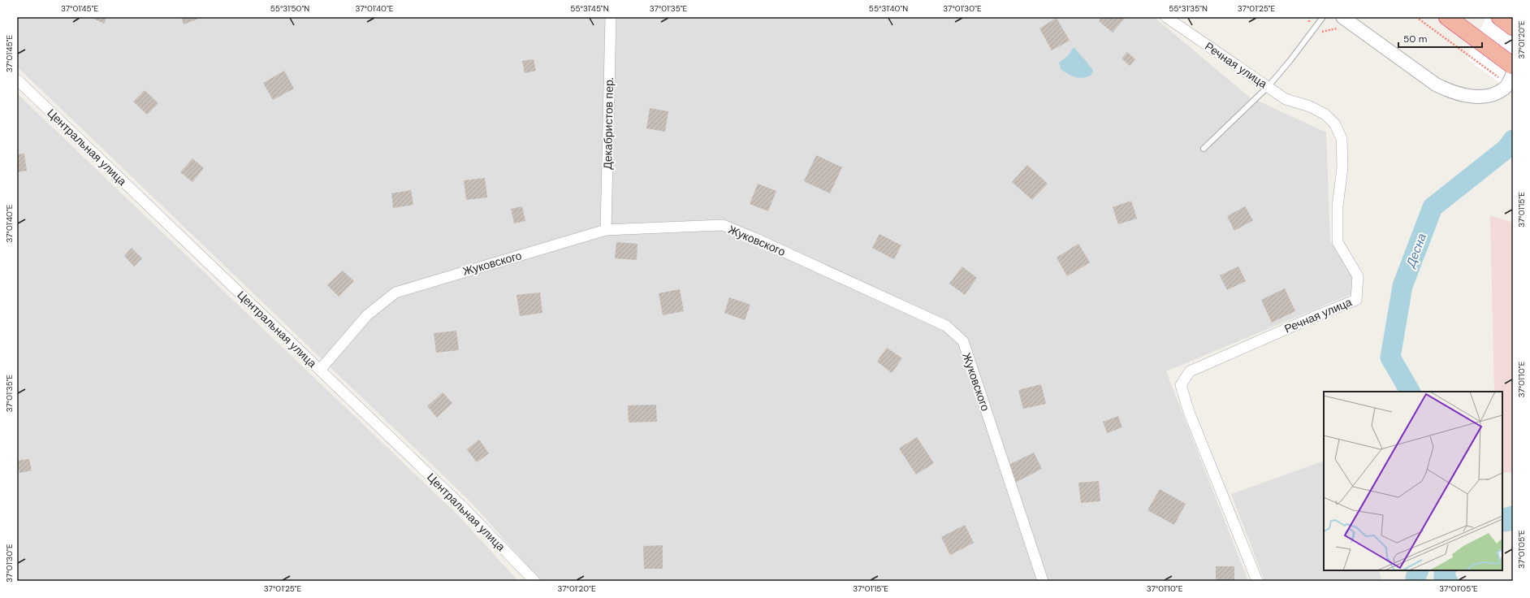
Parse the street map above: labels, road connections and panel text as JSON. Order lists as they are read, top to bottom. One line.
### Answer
{"streets":{"street":["Речная улица","Декабристов пер.","Центральная улица","Жуковского"]},"crossings":[["Декабристов пер.","Жуковского"],["Центральная улица","Жуковского"]],"water":["Десна"],"scale_bar":"50 m","coordinates":["37°01'45\"E","55°31'50\"N","37°01'40\"E","55°31'45\"N","37°01'35\"E","55°31'40\"N","37°01'30\"E","55°31'35\"N","37°01'25\"E","37°01'20\"E","37°01'15\"E","37°01'10\"E","37°01'05\"E"]}
